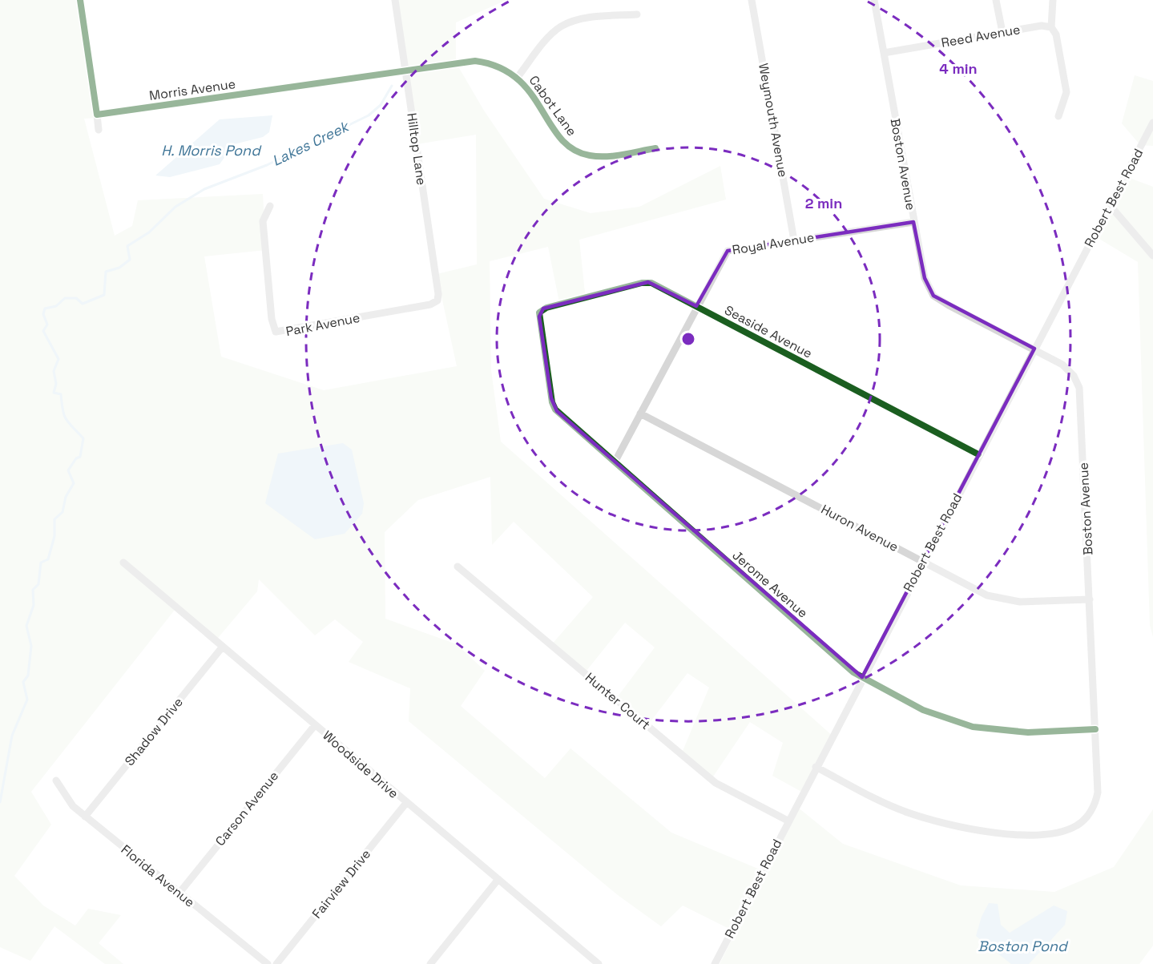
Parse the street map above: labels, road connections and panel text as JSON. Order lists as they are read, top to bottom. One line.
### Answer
{"streets":{"street":["Reed Avenue","Morris Avenue","Cabot Lane","Weymouth Avenue","Hilltop Lane","Boston Avenue","Robert Best Road","Royal Avenue","Park Avenue","Seaside Avenue","Huron Avenue","Jerome Avenue","Hunter Court","Shadow Drive","Woodside Drive","Carson Avenue","Florida Avenue","Fairview Drive"]},"crossings":[["Reed Avenue","Boston Avenue"],["Morris Avenue","Cabot Lane"],["Morris Avenue","Hilltop Lane"],["Cabot Lane","Hilltop Lane"],["Weymouth Avenue","Royal Avenue"],["Hilltop Lane","Park Avenue"],["Boston Avenue","Robert Best Road"],["Boston Avenue","Royal Avenue"],["Boston Avenue","Huron Avenue"],["Boston Avenue","Jerome Avenue"],["Robert Best Road","Seaside Avenue"],["Robert Best Road","Huron Avenue"],["Robert Best Road","Jerome Avenue"],["Robert Best Road","Hunter Court"],["Royal Avenue","Seaside Avenue"],["Royal Avenue","Huron Avenue"],["Royal Avenue","Jerome Avenue"],["Seaside Avenue","Jerome Avenue"],["Shadow Drive","Woodside Drive"],["Shadow Drive","Florida Avenue"],["Woodside Drive","Carson Avenue"],["Woodside Drive","Fairview Drive"],["Carson Avenue","Florida Avenue"]],"water":["Lakes Creek","H. Morris Pond","Boston Pond"],"rings":["4 min","2 min"]}
